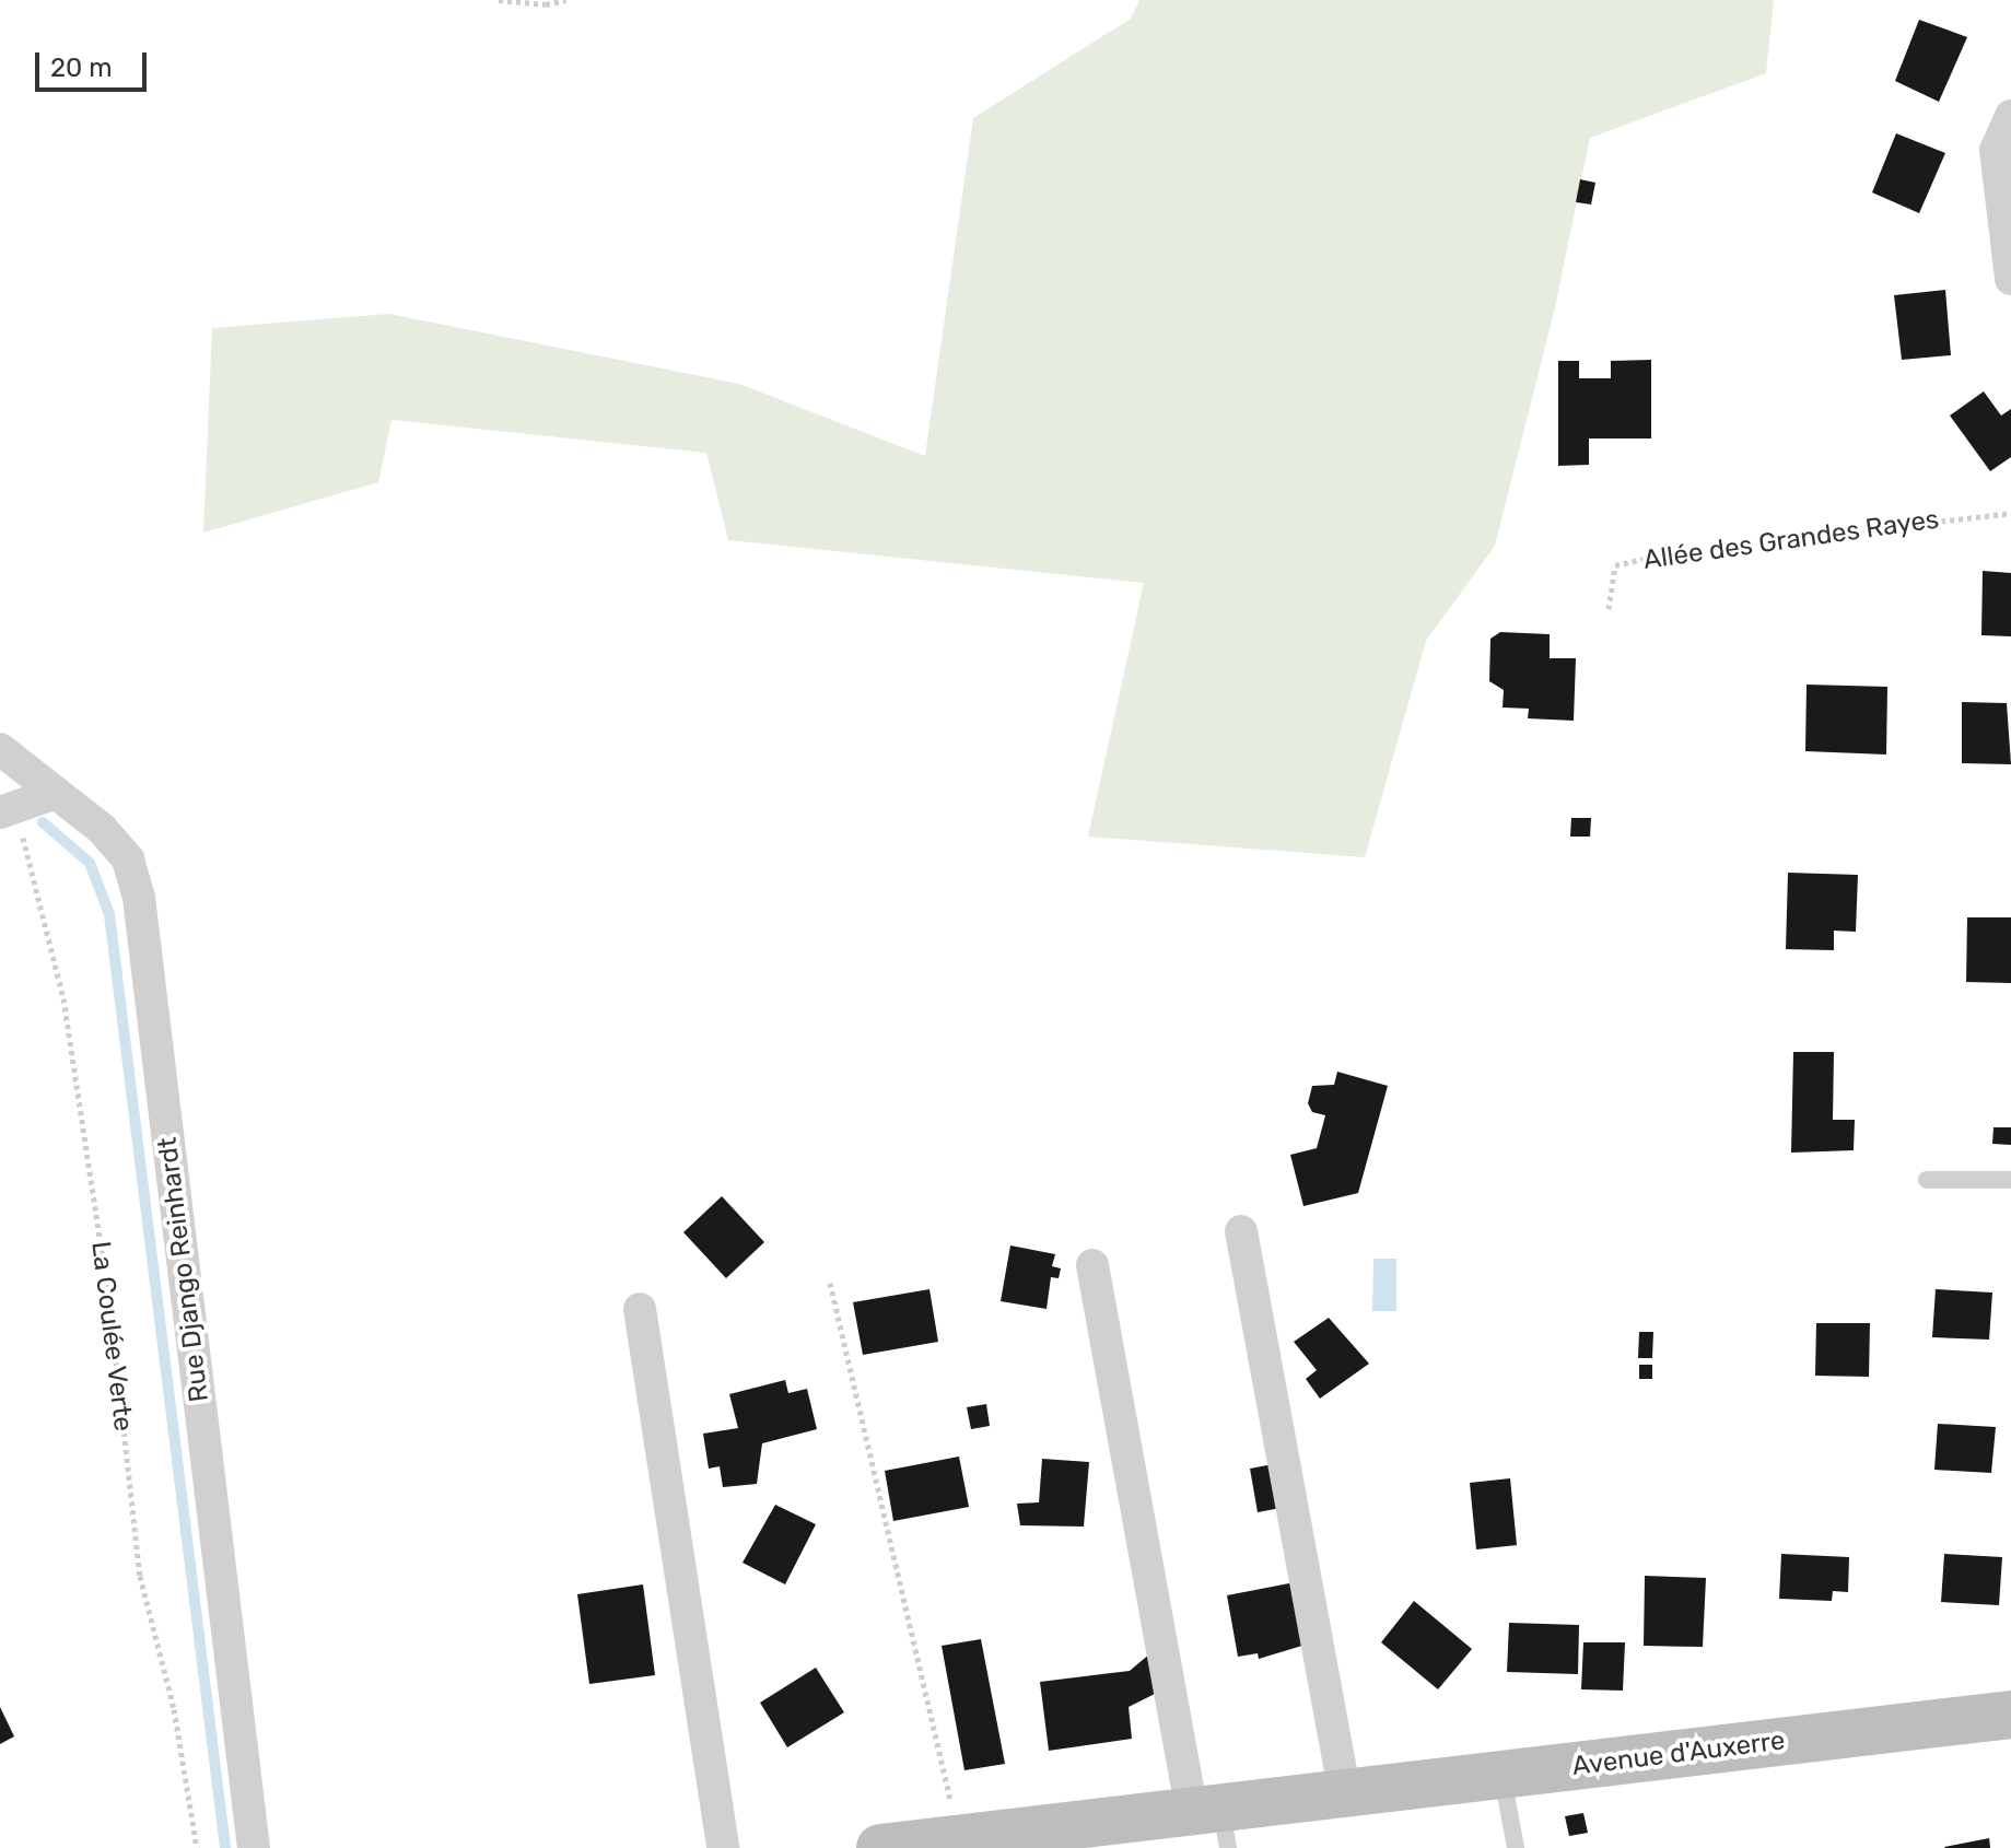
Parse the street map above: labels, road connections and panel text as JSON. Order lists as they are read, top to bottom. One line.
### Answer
{"streets":{"main road":["Avenue d'Auxerre"],"street":["Rue Django Reinhardt"],"path":["Allée des Grandes Rayes","La Coulée Verte"]},"scale_bar":"20 m"}
